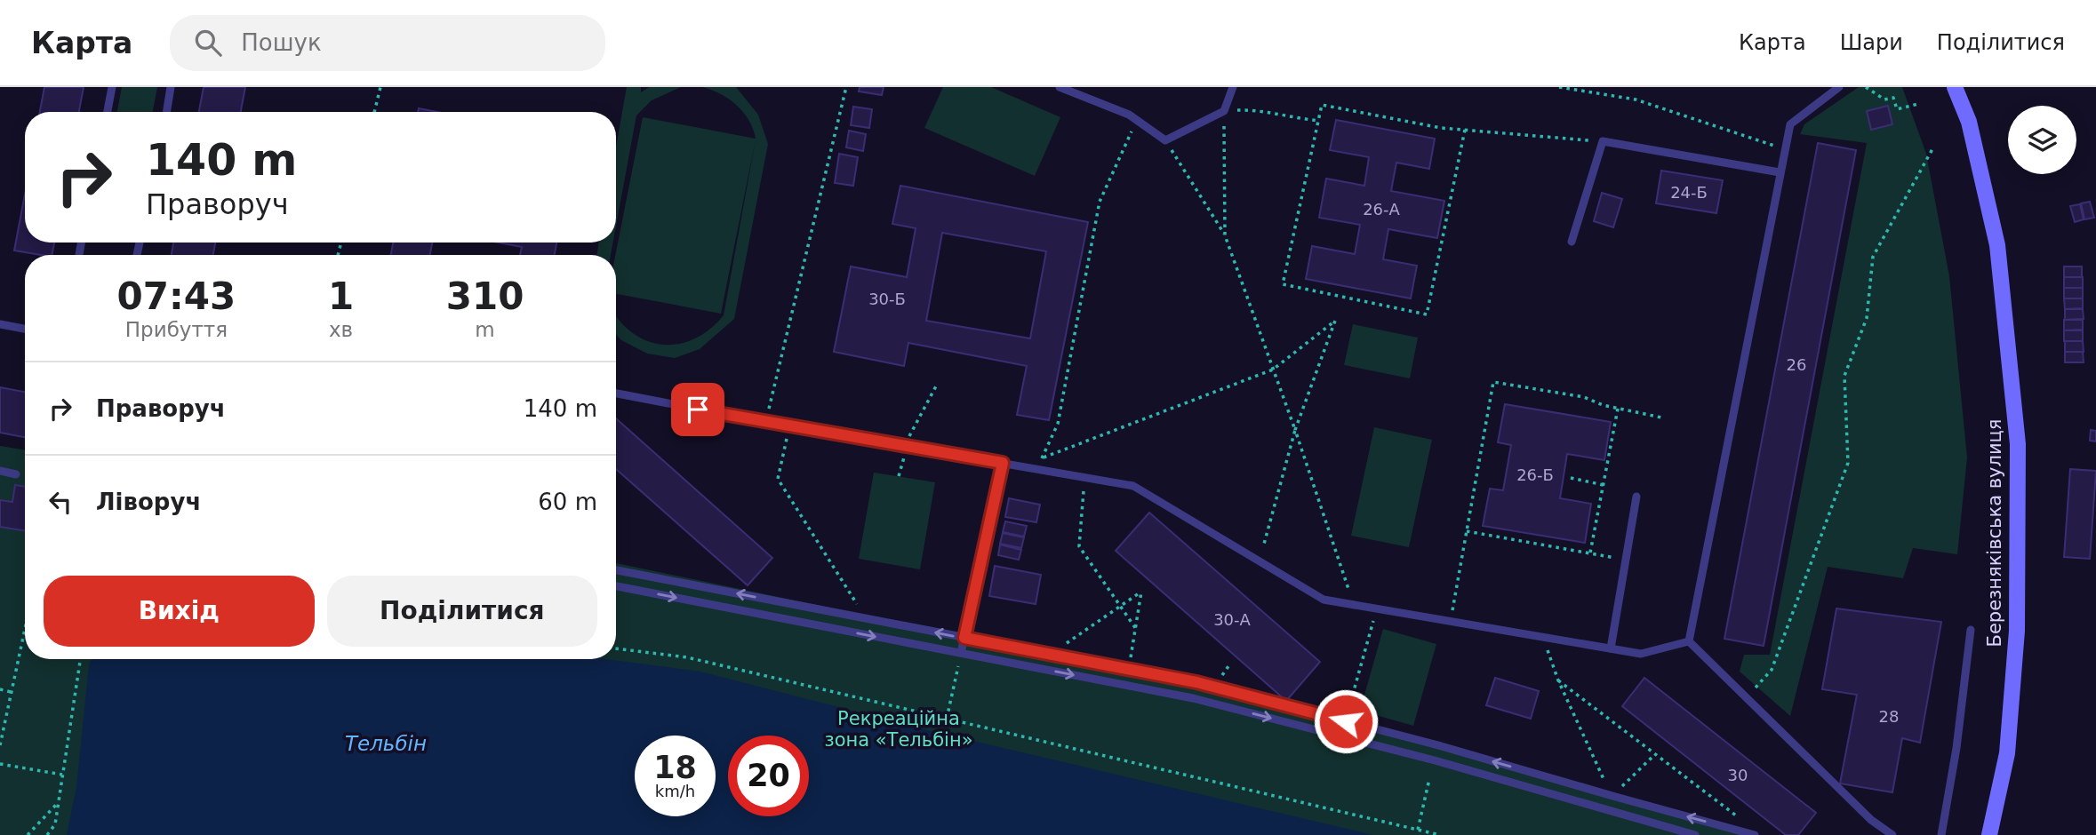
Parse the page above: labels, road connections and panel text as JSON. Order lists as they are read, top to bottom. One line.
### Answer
{"streets":{"street":["Березняківська вулиця"]},"water":["Тельбін"],"parks":["Рекреаційна зона «Тельбін»"],"house_numbers":["24-Б","26-А","30-Б","26","26-Б","30-А","28","30"],"page":{"header":"Карта","search":"Пошук","nav":["Карта","Шари","Поділитися"],"turn":["140 m","Праворуч"],"eta":["07:43","Прибуття","1","хв","310","m"],"list":[{"name":"Праворуч","value":"140 m"},{"name":"Ліворуч","value":"60 m"}],"buttons":["Вихід","Поділитися"],"speed":"18 km/h","limit":"20"}}
